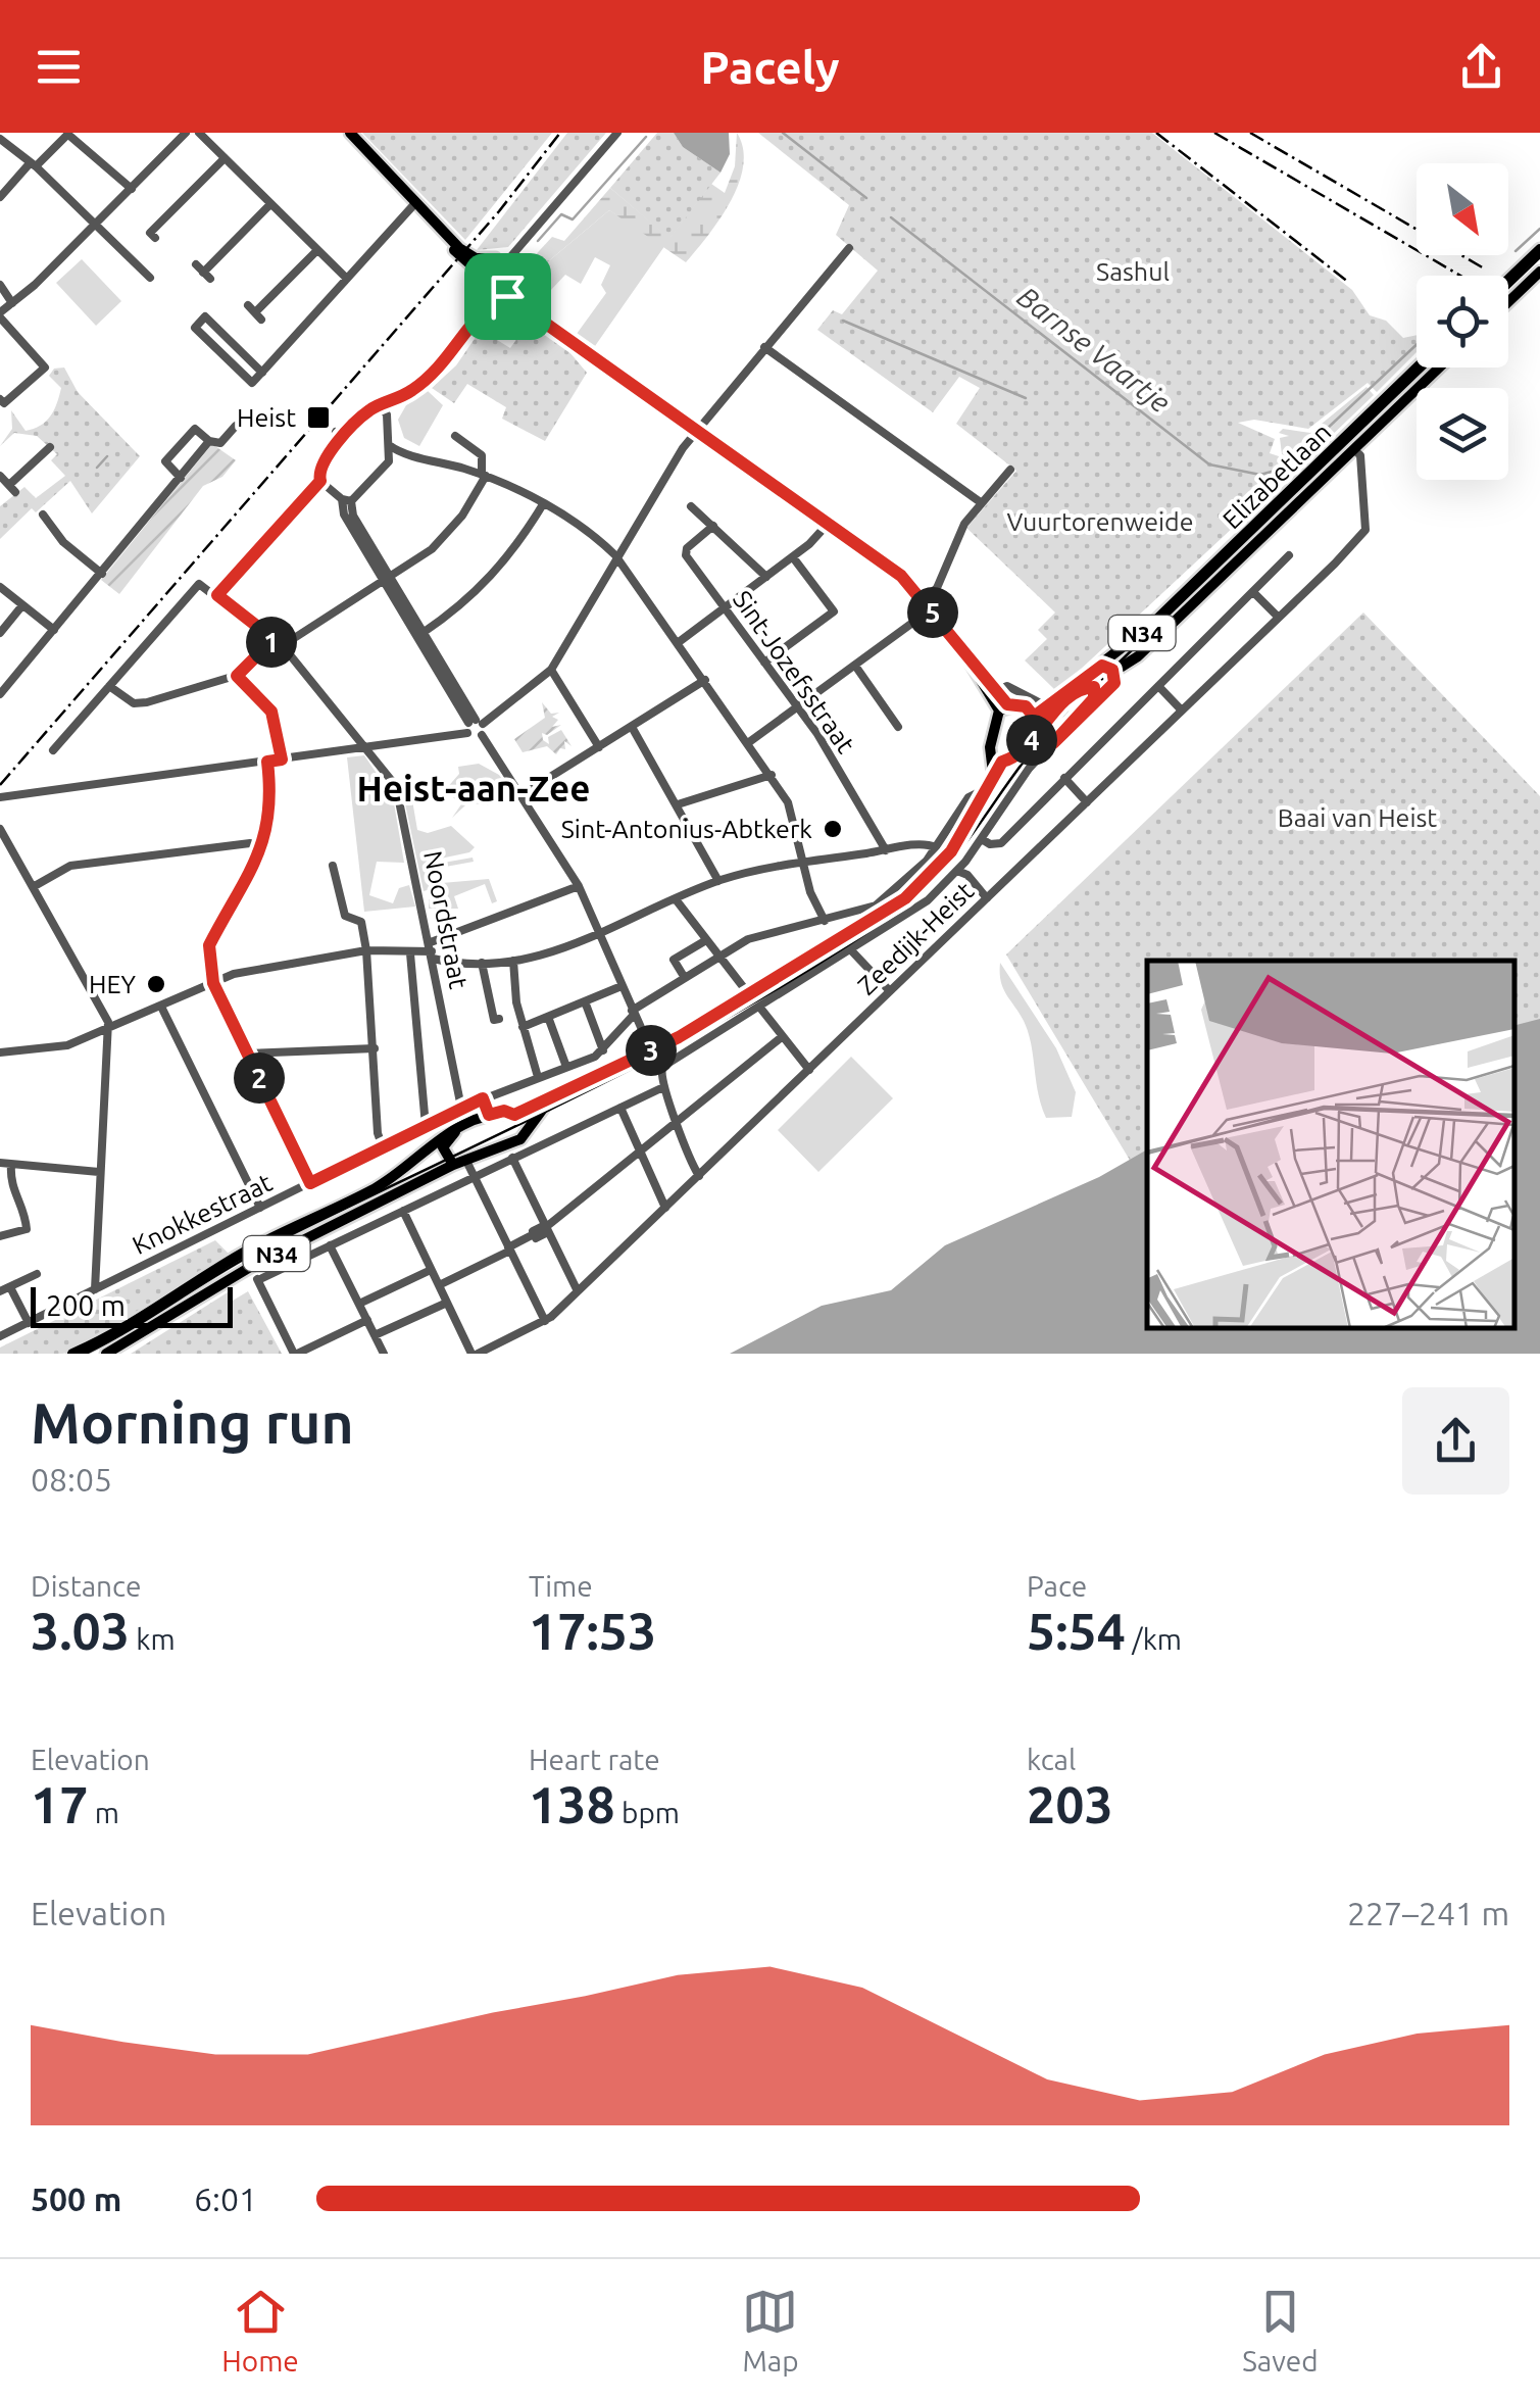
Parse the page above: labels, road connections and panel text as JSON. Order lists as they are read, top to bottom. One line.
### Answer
{"streets":{"main road":["Elizabetlaan","N34"],"street":["Sint-Jozefsstraat","Noordstraat","Zeedijk-Heist","Knokkestraat"]},"crossings":[["Elizabetlaan","N34"],["Elizabetlaan","Zeedijk-Heist"],["N34","Zeedijk-Heist"],["N34","Knokkestraat"],["Noordstraat","Knokkestraat"]],"districts":["Heist-aan-Zee"],"water":["Barnse Vaartje"],"parks":["Sashul","Vuurtorenweide","Baai van Heist"],"places":{"transit":["Heist"],"other":["Sint-Antonius-Abtkerk","HEY"]},"scale_bar":"200 m","north":"bottom right","page":{"header":"Pacely","pins":["5","1","4","3","2"],"scale":"200 m","heading":["Morning run","08:05"],"stats":[["Distance","3.03 km"],["Time","17:53"],["Pace","5:54 /km"],["Elevation","17 m"],["Heart rate","138 bpm"],["kcal","203"]],"chart":["Elevation","227–241 m"],"list":[{"name":"500 m","note":"6:01"}],"tabs":["Home","Map","Saved"]}}
